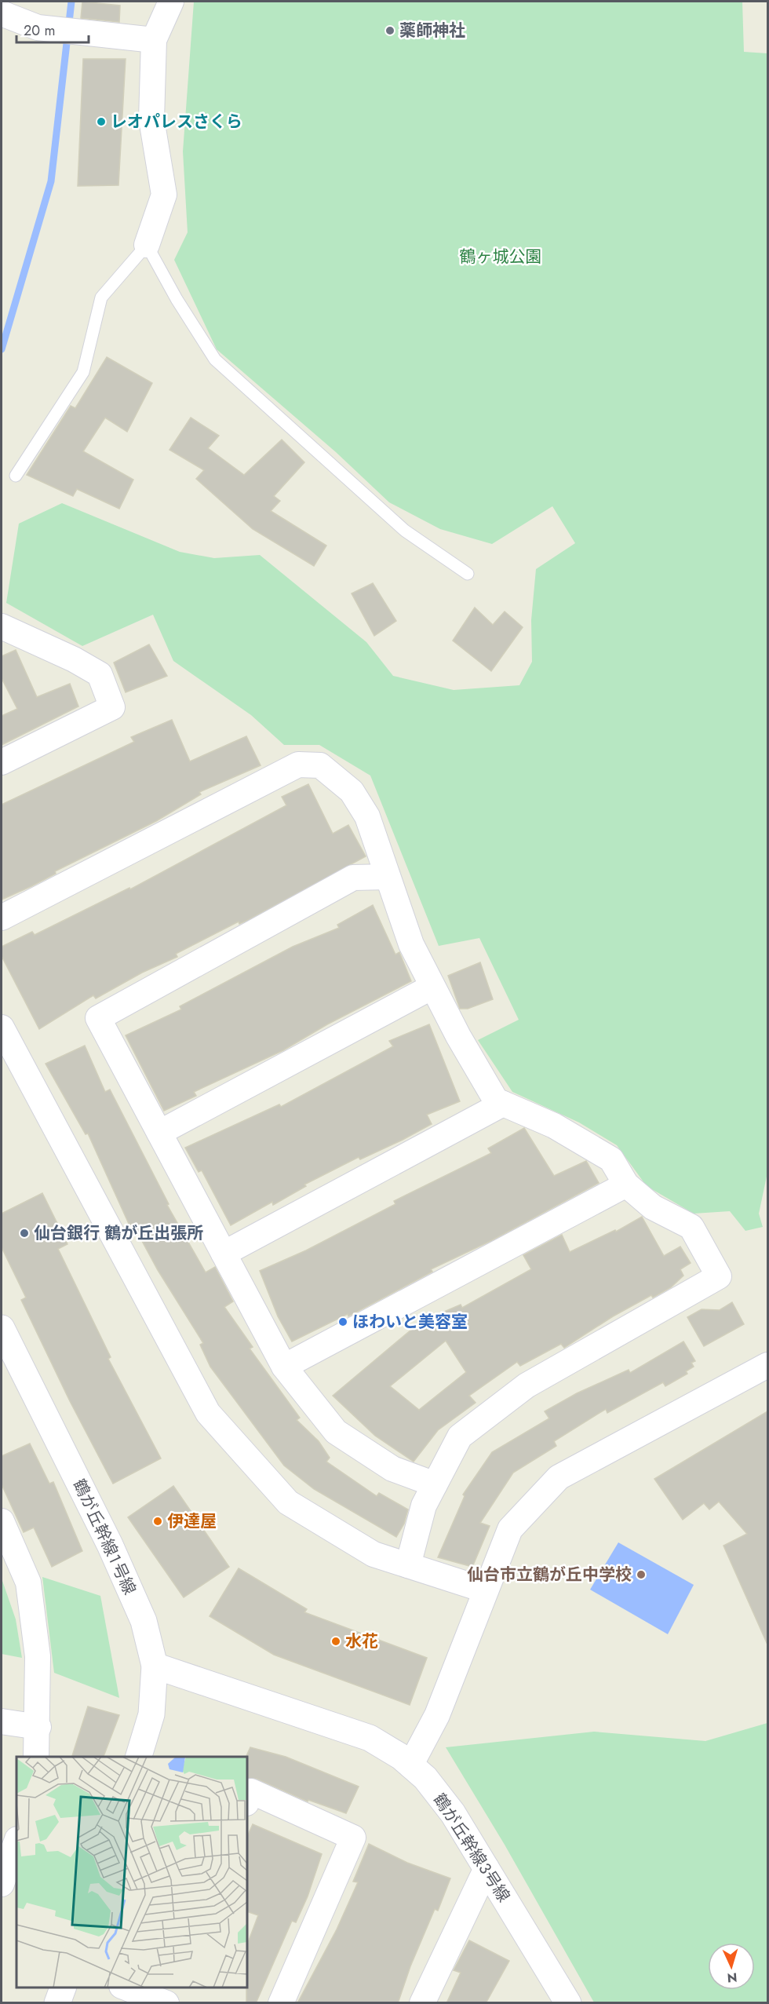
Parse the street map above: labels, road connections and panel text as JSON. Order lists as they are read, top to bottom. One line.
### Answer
{"streets":{"street":["鶴が丘幹線１号線","鶴が丘幹線３号線"]},"crossings":[["鶴が丘幹線１号線","鶴が丘幹線３号線"]],"parks":["鶴ヶ城公園"],"places":["薬師神社","レオパレスさくら","仙台銀行 鶴が丘出張所","ほわいと美容室","伊達屋","仙台市立鶴が丘中学校","水花"],"scale_bar":"20 m","north":"bottom"}
